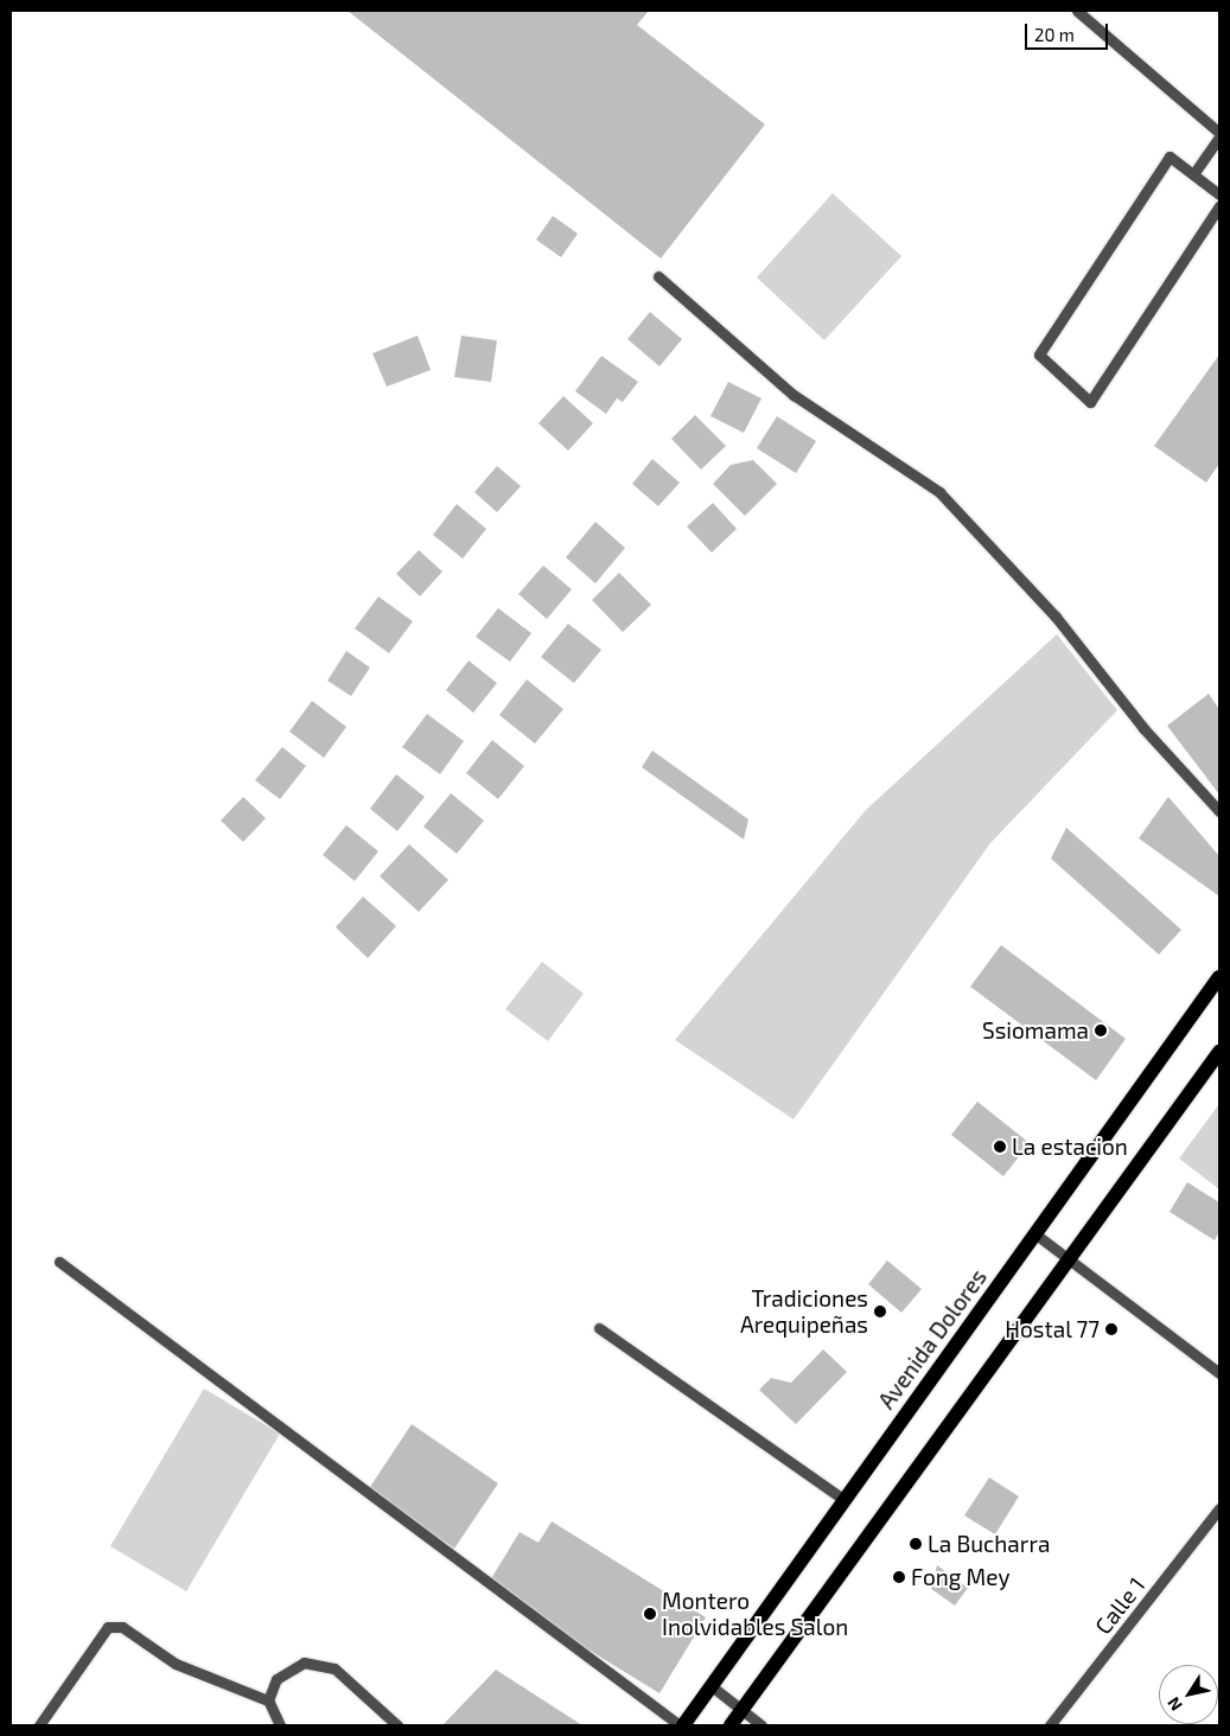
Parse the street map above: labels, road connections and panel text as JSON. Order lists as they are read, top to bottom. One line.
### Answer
{"streets":{"main road":["Avenida Dolores"],"street":["Calle 1"]},"places":["Ssiomama","La estacion","Tradiciones Arequipeñas","Hostal 77","La Bucharra","Fong Mey","Montero Inolvidables Salon"],"scale_bar":"20 m","north":"bottom left"}
